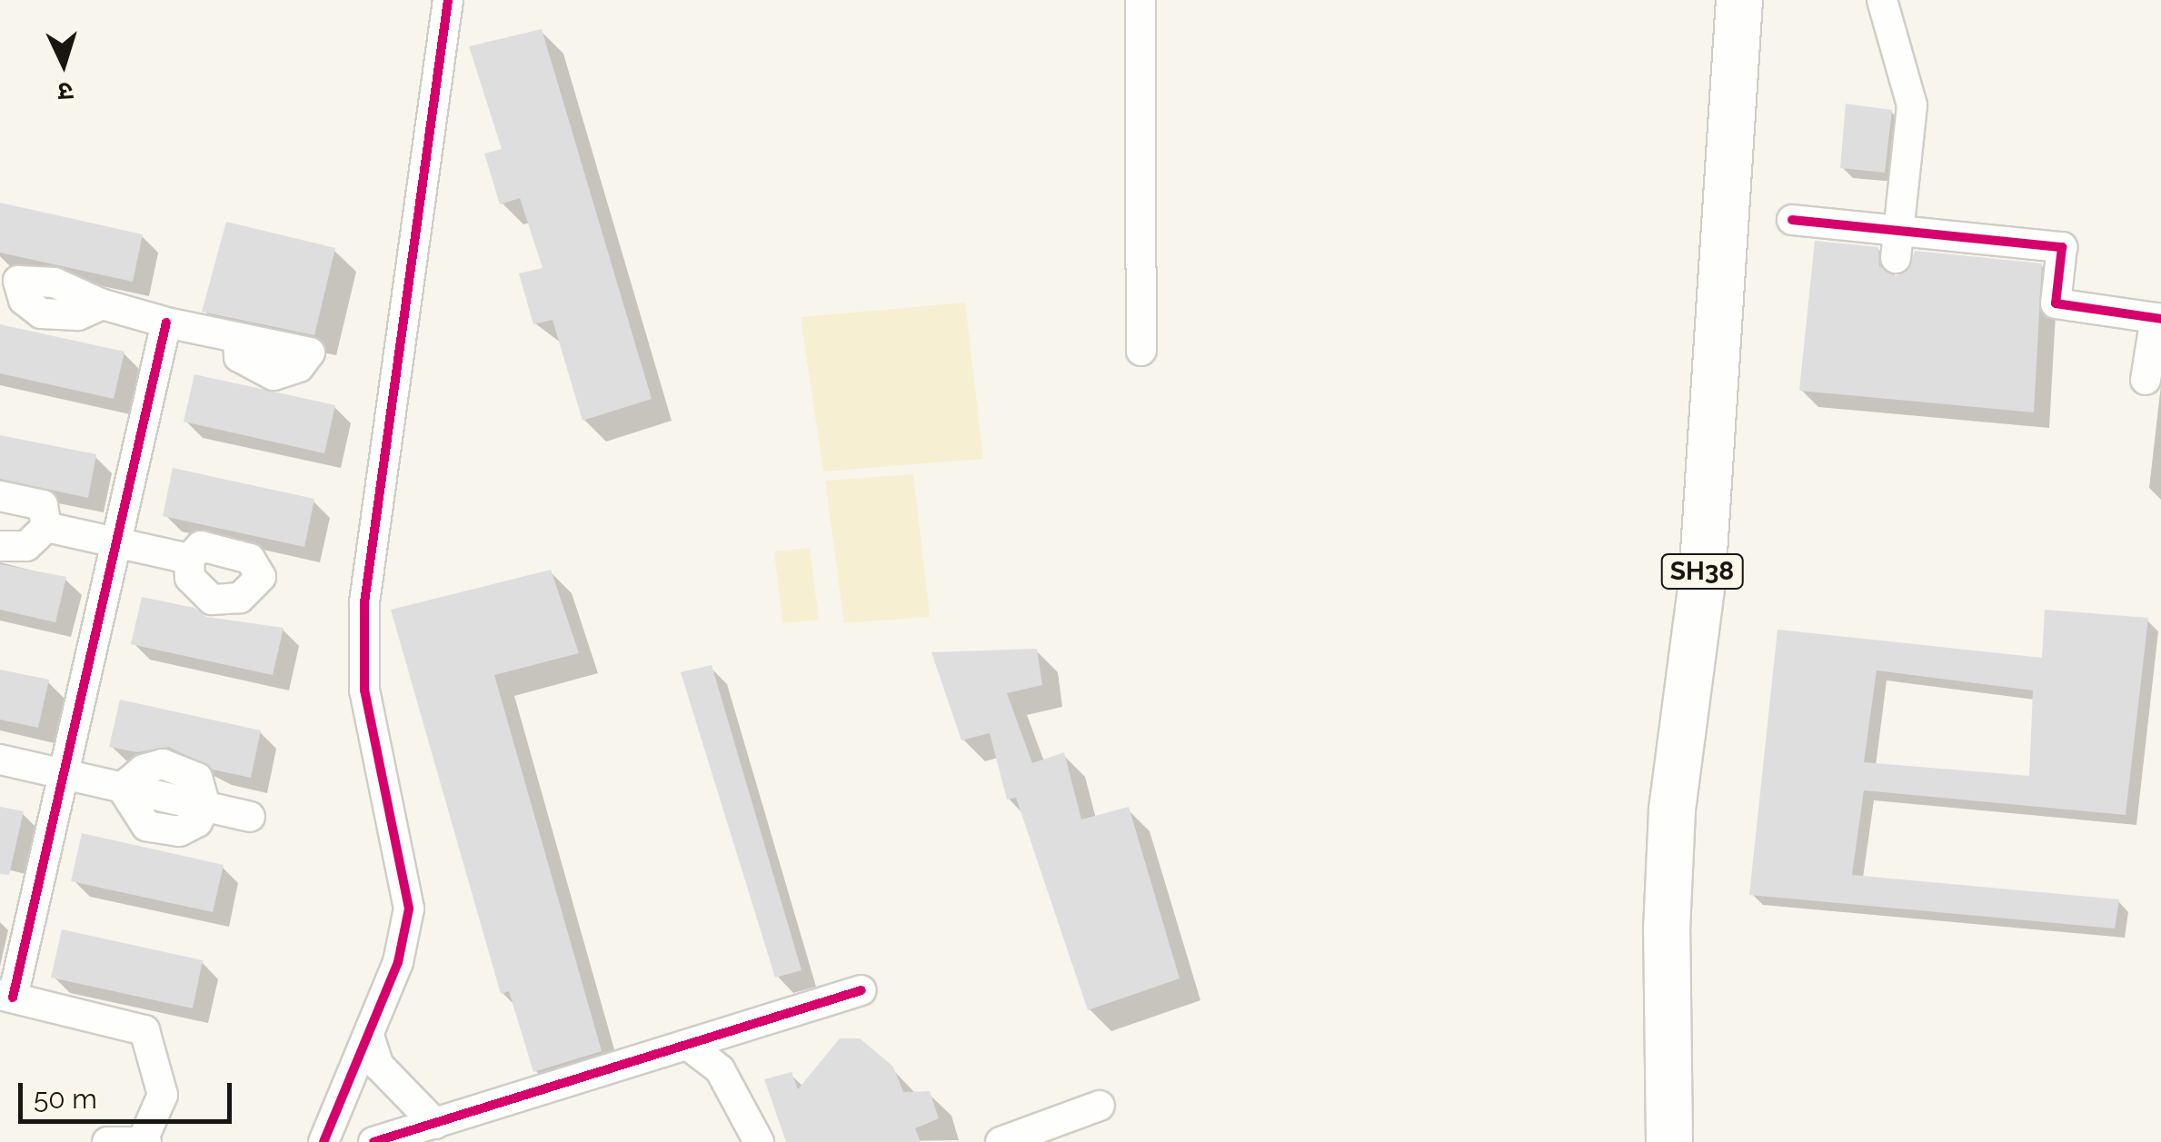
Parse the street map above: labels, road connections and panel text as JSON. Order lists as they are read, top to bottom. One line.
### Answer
{"streets":{"main road":["SH38"]},"scale_bar":"50 m","north":"bottom"}
